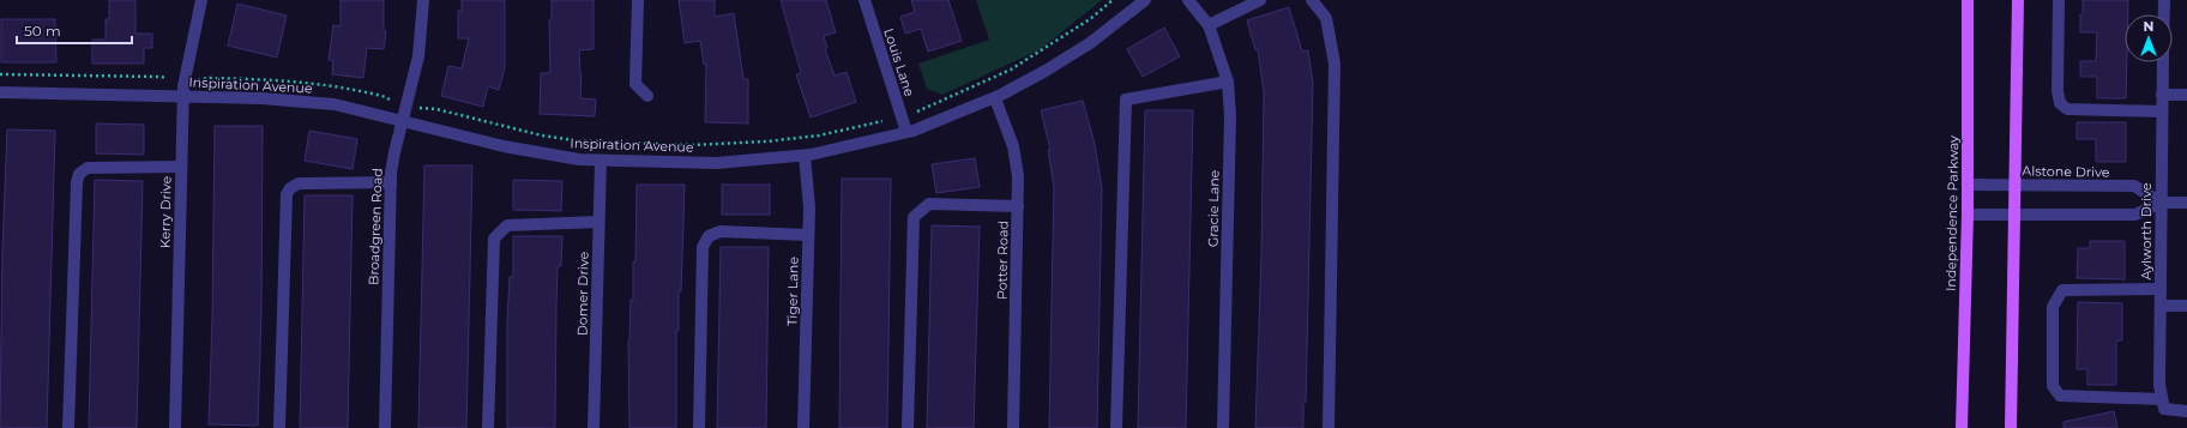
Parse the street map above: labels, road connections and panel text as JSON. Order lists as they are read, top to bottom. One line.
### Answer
{"streets":{"main road":["Independence Parkway"],"street":["Louis Lane","Inspiration Avenue","Alstone Drive","Gracie Lane","Kerry Drive","Broadgreen Road","Aylworth Drive","Potter Road","Tiger Lane","Domer Drive"]},"crossings":[["Louis Lane","Inspiration Avenue"],["Inspiration Avenue","Kerry Drive"],["Inspiration Avenue","Broadgreen Road"],["Inspiration Avenue","Potter Road"],["Inspiration Avenue","Tiger Lane"],["Inspiration Avenue","Domer Drive"],["Alstone Drive","Independence Parkway"],["Alstone Drive","Aylworth Drive"]],"scale_bar":"50 m","north":"top"}
